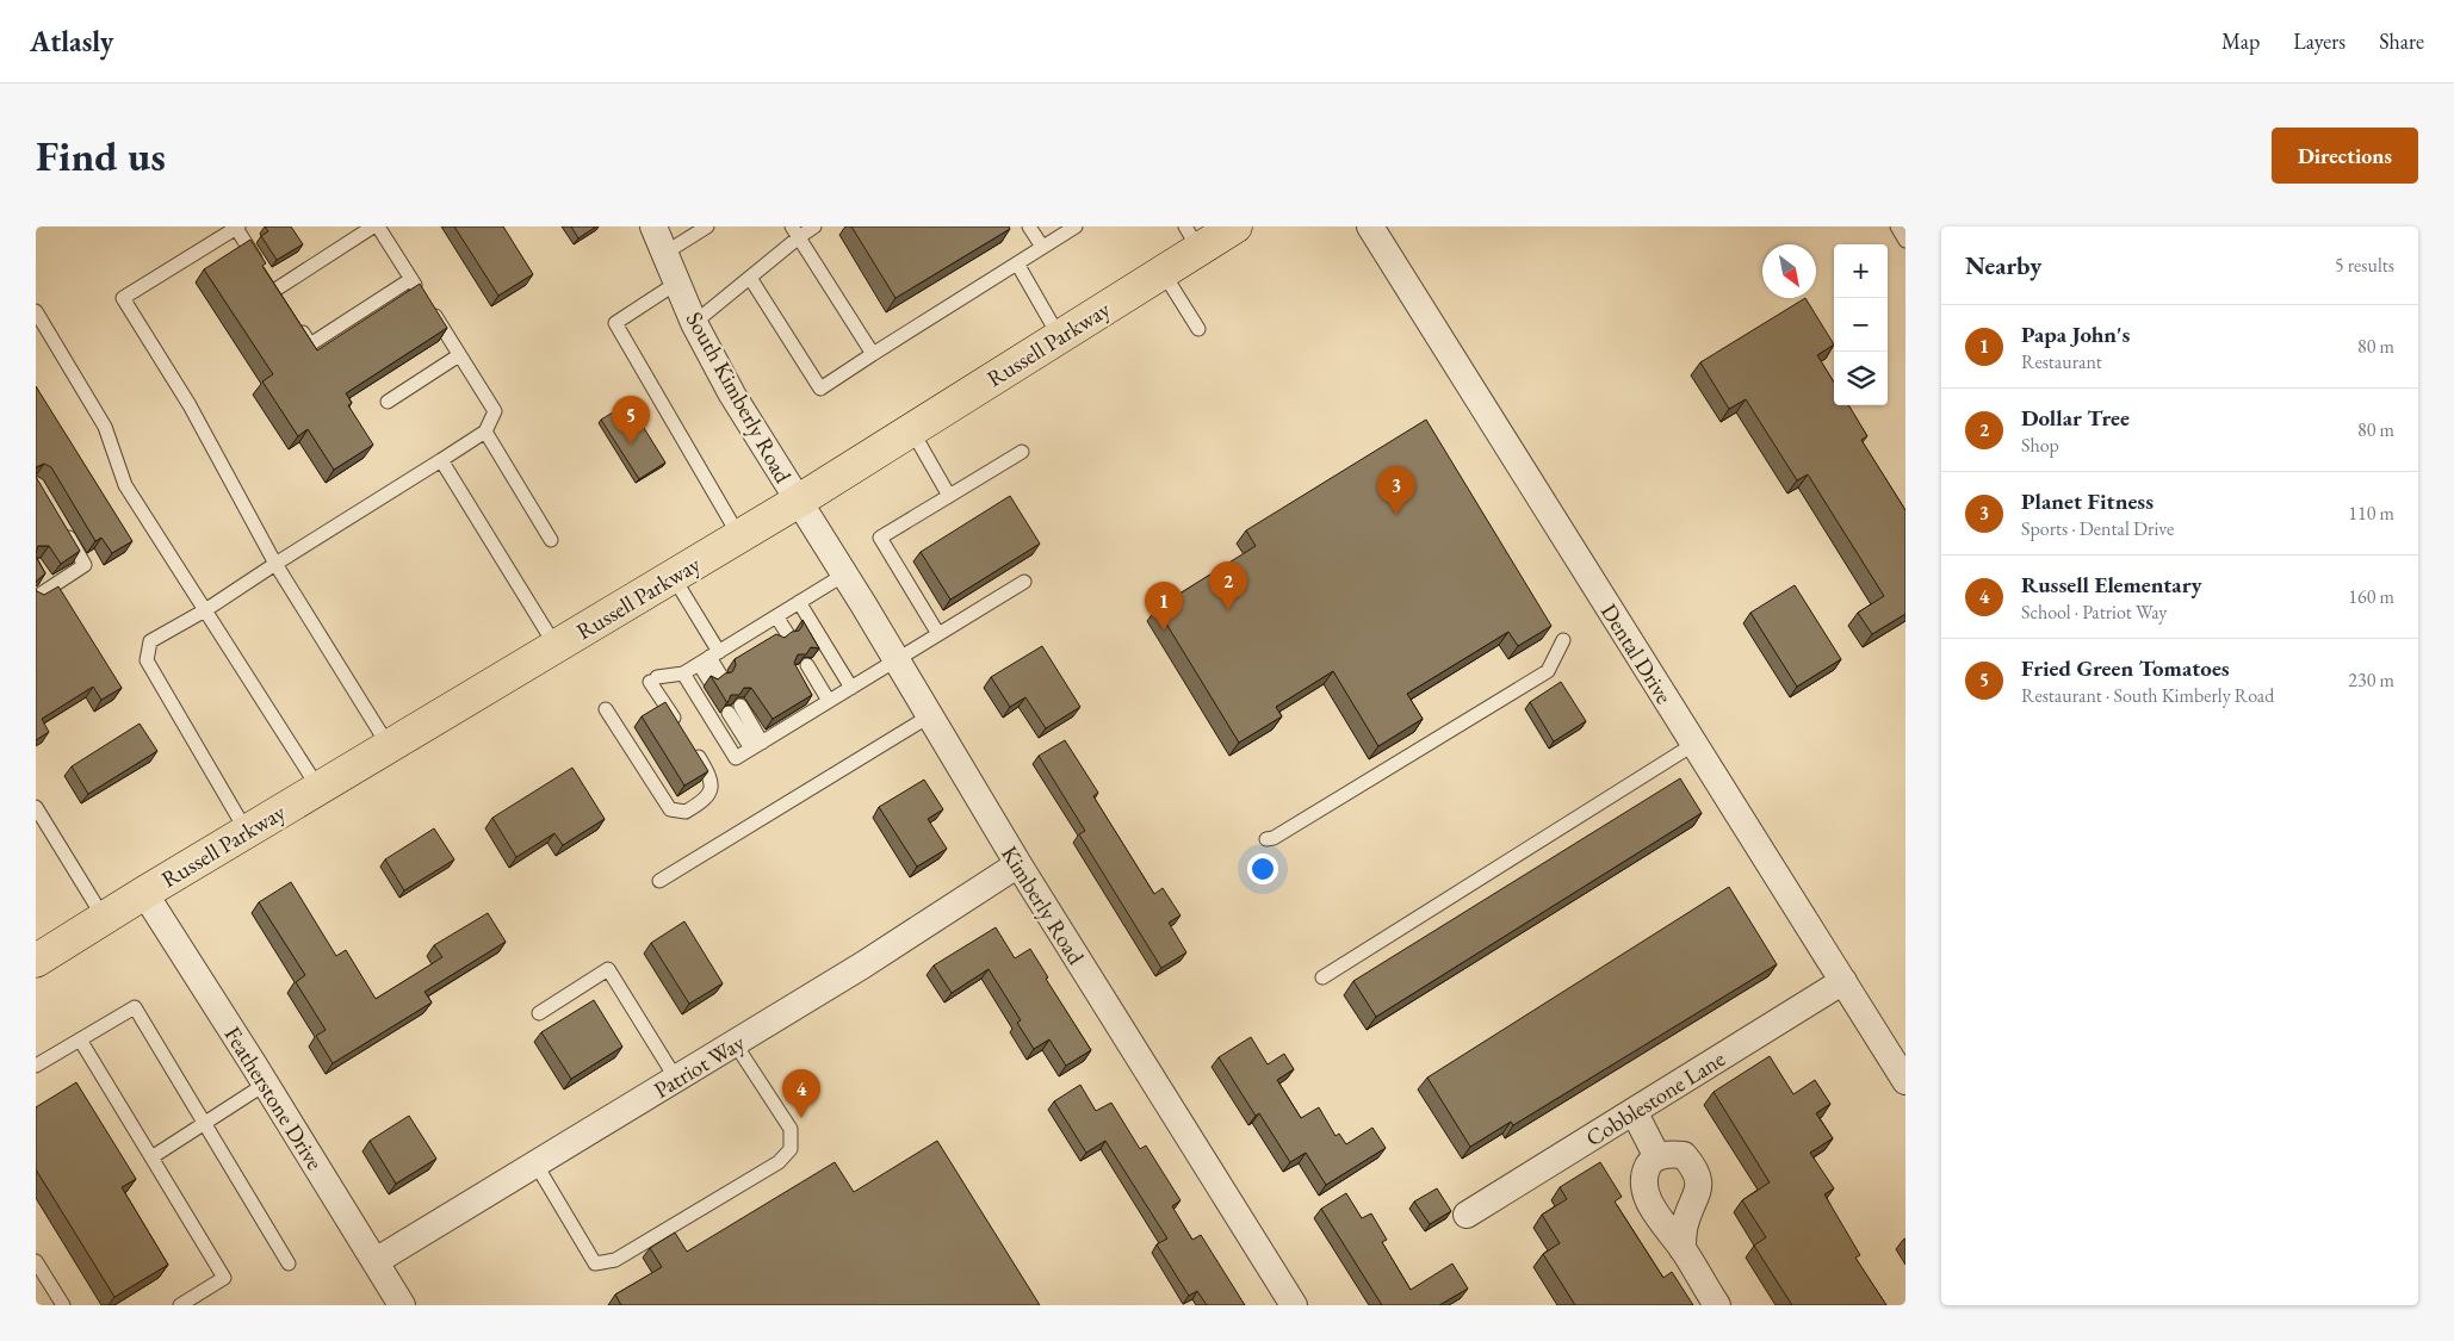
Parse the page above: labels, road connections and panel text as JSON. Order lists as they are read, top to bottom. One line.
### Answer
{"streets":{"main road":["Russell Parkway"],"street":["South Kimberly Road","Dental Drive","Kimberly Road","Patriot Way","Featherstone Drive","Cobblestone Lane"]},"crossings":[["Russell Parkway","South Kimberly Road"],["Russell Parkway","Kimberly Road"],["Russell Parkway","Featherstone Drive"],["South Kimberly Road","Kimberly Road"],["Dental Drive","Cobblestone Lane"],["Kimberly Road","Patriot Way"],["Patriot Way","Featherstone Drive"]],"north":"bottom right","page":{"header":"Atlasly","nav":["Map","Layers","Share"],"buttons":"Directions","title":"Find us","heading":["Nearby","5 results"],"map_buttons":["+","−"],"list":[{"mark":"1","name":"Papa John's","note":"Restaurant","value":"80 m"},{"mark":"2","name":"Dollar Tree","note":"Shop","value":"80 m"},{"mark":"3","name":"Planet Fitness","note":"Sports · Dental Drive","value":"110 m"},{"mark":"4","name":"Russell Elementary","note":"School · Patriot Way","value":"160 m"},{"mark":"5","name":"Fried Green Tomatoes","note":"Restaurant · South Kimberly Road","value":"230 m"}],"pins":["5","3","2","1","4"]}}
